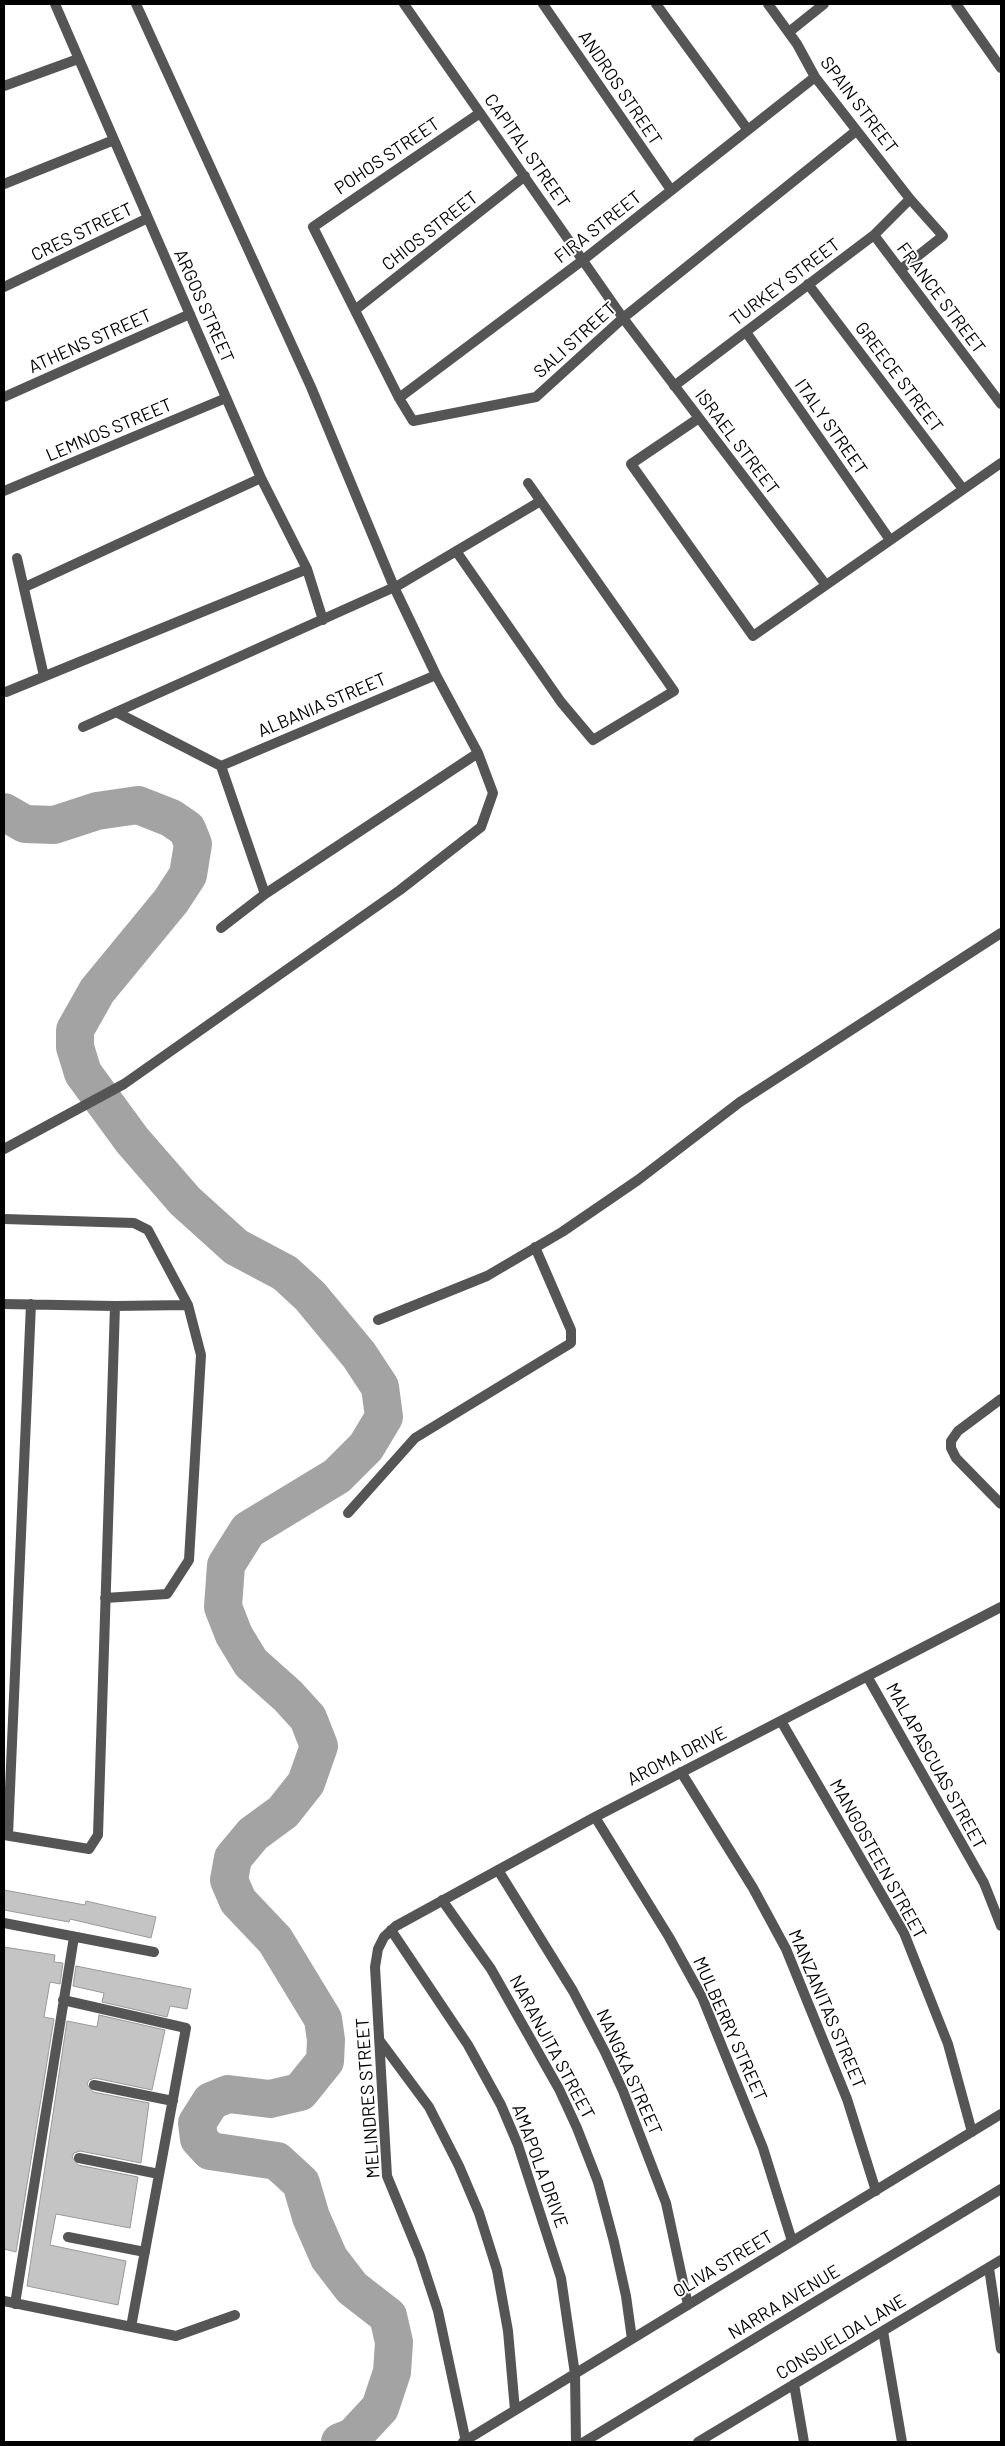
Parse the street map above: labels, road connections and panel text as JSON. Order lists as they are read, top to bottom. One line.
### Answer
{"streets":{"street":["ANDROS STREET","SPAIN STREET","CAPITAL STREET","POHOS STREET","FIRA STREET","CHIOS STREET","CRES STREET","TURKEY STREET","FRANCE STREET","ARGOS STREET","SALI STREET","ATHENS STREET","GREECE STREET","ITALY STREET","LEMNOS STREET","ISRAEL STREET","ALBANIA STREET","AROMA DRIVE","MALAPASCUAS STREET","MANGOSTEEN STREET","MANZANITAS STREET","MULBERRY STREET","NARANJITA STREET","NANGKA STREET","MELINDRES STREET","AMAPOLA DRIVE","OLIVA STREET","NARRA AVENUE","CONSUELDA LANE"]},"crossings":[["ANDROS STREET","FIRA STREET"],["SPAIN STREET","FIRA STREET"],["SPAIN STREET","TURKEY STREET"],["SPAIN STREET","FRANCE STREET"],["SPAIN STREET","SALI STREET"],["CAPITAL STREET","POHOS STREET"],["CAPITAL STREET","FIRA STREET"],["CAPITAL STREET","CHIOS STREET"],["CAPITAL STREET","SALI STREET"],["CAPITAL STREET","ISRAEL STREET"],["POHOS STREET","SALI STREET"],["FIRA STREET","SALI STREET"],["CHIOS STREET","SALI STREET"],["CRES STREET","ARGOS STREET"],["TURKEY STREET","FRANCE STREET"],["TURKEY STREET","GREECE STREET"],["TURKEY STREET","ITALY STREET"],["TURKEY STREET","ISRAEL STREET"],["ARGOS STREET","ATHENS STREET"],["ARGOS STREET","LEMNOS STREET"],["SALI STREET","ISRAEL STREET"],["AROMA DRIVE","MALAPASCUAS STREET"],["AROMA DRIVE","MANGOSTEEN STREET"],["AROMA DRIVE","MANZANITAS STREET"],["AROMA DRIVE","MULBERRY STREET"],["AROMA DRIVE","NARANJITA STREET"],["AROMA DRIVE","NANGKA STREET"],["AROMA DRIVE","MELINDRES STREET"],["AROMA DRIVE","AMAPOLA DRIVE"],["MANGOSTEEN STREET","OLIVA STREET"],["MANZANITAS STREET","OLIVA STREET"],["MULBERRY STREET","OLIVA STREET"],["NARANJITA STREET","OLIVA STREET"],["NANGKA STREET","OLIVA STREET"],["MELINDRES STREET","OLIVA STREET"],["AMAPOLA DRIVE","OLIVA STREET"]]}
